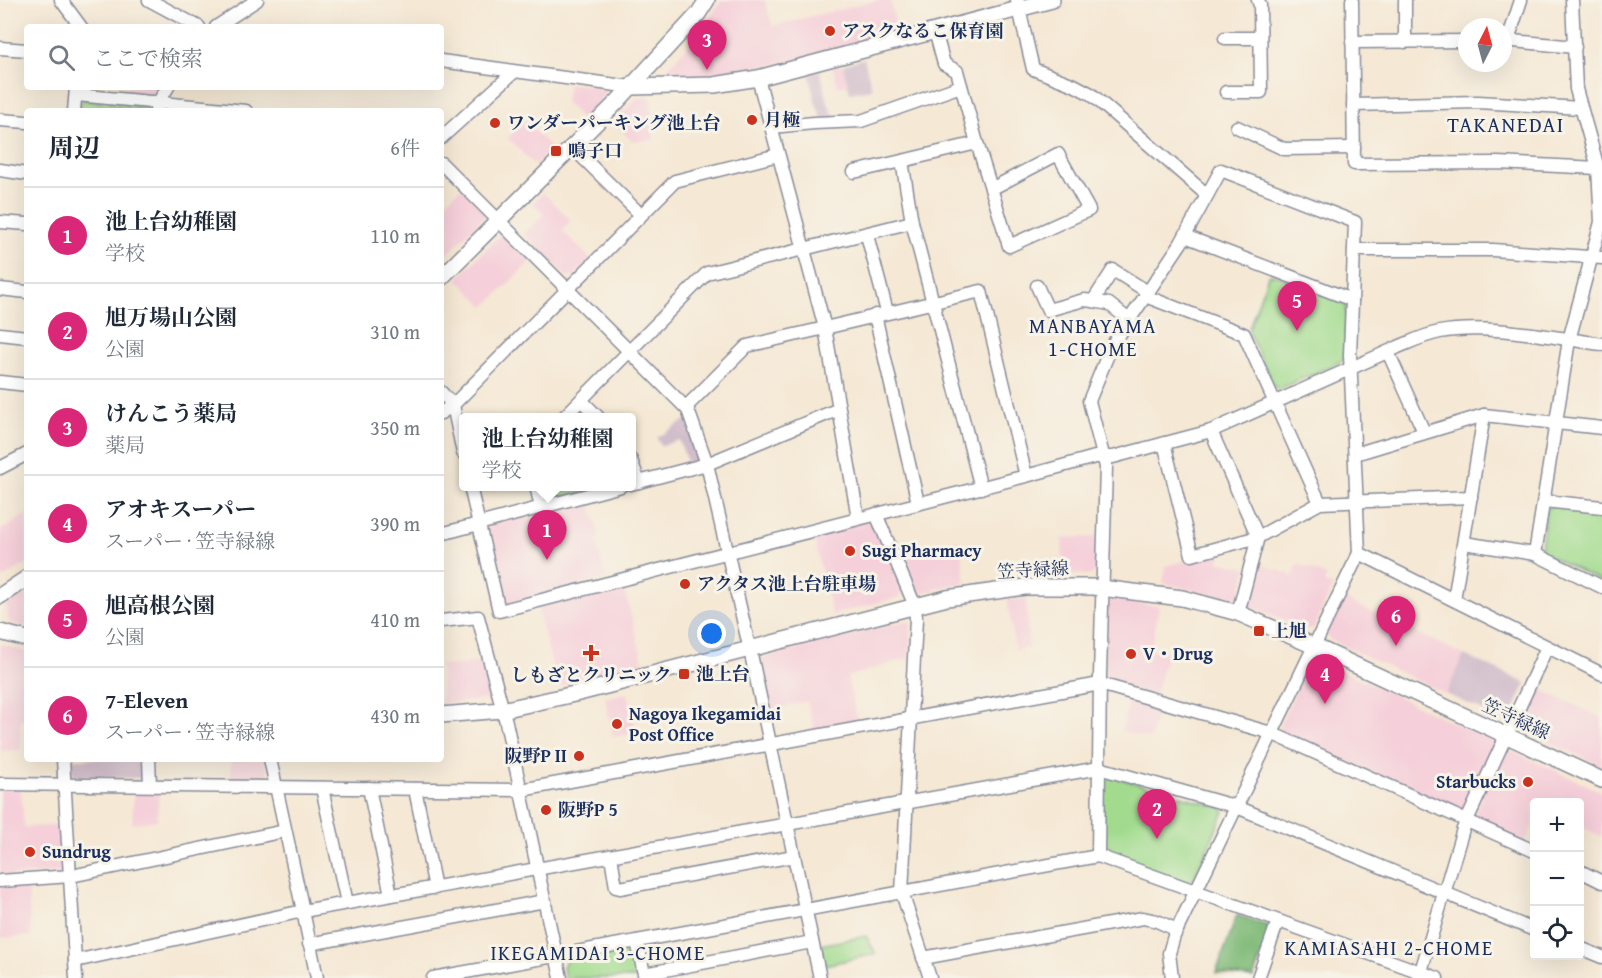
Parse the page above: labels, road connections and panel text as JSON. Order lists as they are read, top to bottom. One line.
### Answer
{"streets":{"street":["笠寺緑線"]},"districts":["TAKANEDAI","MANBAYAMA 1-CHOME","KAMIASAHI 2-CHOME","IKEGAMIDAI 3-CHOME"],"places":{"other":["アスクなるこ保育園","月極","ワンダーパーキング池上台","Sugi Pharmacy","アクタス池上台駐車場","V・Drug","Nagoya Ikegamidai Post Office","阪野P Ⅱ","Starbucks","阪野P 5","Sundrug"],"transit":["鳴子口","上旭","池上台"],"health":["しもざとクリニック"]},"north":"top","page":{"pins":["3","5","1","6","4","2"],"search":"ここで検索","heading":["周辺","6件"],"list":[{"mark":"1","name":"池上台幼稚園","note":"学校","value":"110 m"},{"mark":"2","name":"旭万場山公園","note":"公園","value":"310 m"},{"mark":"3","name":"けんこう薬局","note":"薬局","value":"350 m"},{"mark":"4","name":"アオキスーパー","note":"スーパー · 笠寺緑線","value":"390 m"},{"mark":"5","name":"旭高根公園","note":"公園","value":"410 m"},{"mark":"6","name":"7-Eleven","note":"スーパー · 笠寺緑線","value":"430 m"}],"popup":["池上台幼稚園","学校"],"map_buttons":["+","−"]}}
